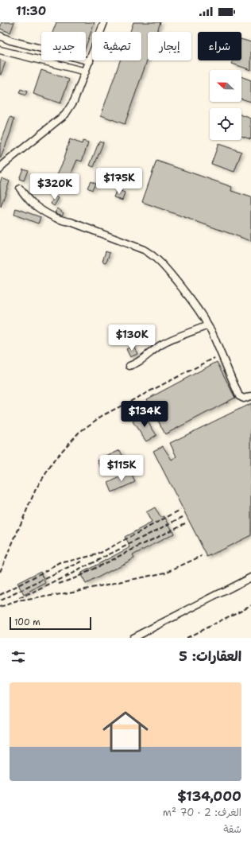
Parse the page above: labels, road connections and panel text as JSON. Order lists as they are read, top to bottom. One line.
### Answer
{"scale_bar":"100 m","north":"left","page":{"status":"11:30","chip":["شراء","إيجار","تصفية","جديد"],"price":["$175K","$320K","$130K","$134K","$115K"],"scale":"100 m","heading":"العقارات: 5","list":[{"name":"$134,000","note":"الغرف: 2 · 70 m² · شقة"}]}}
